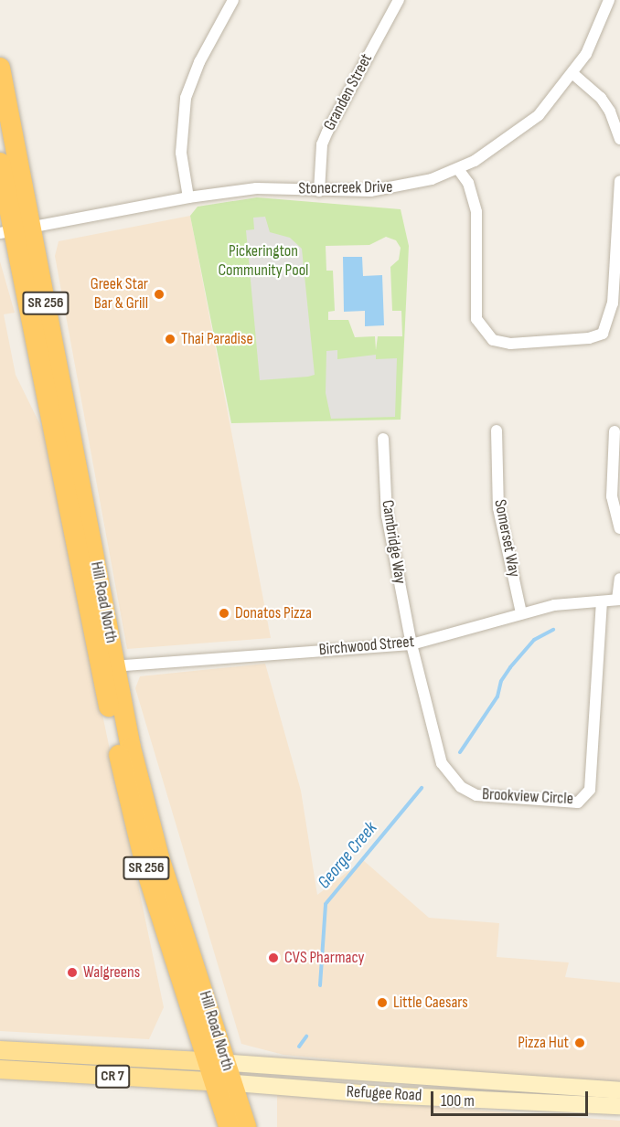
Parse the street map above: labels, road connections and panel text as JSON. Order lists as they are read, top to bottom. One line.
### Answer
{"streets":{"highway":["SR 256","Hill Road North"],"main road":["CR 7","Refugee Road"],"street":["Granden Street","Stonecreek Drive","Somerset Way","Cambridge Way","Birchwood Street","Brookview Circle"]},"crossings":[["Granden Street","Stonecreek Drive"],["Stonecreek Drive","Hill Road North"],["Somerset Way","Birchwood Street"],["Cambridge Way","Birchwood Street"],["Cambridge Way","Brookview Circle"],["Hill Road North","Birchwood Street"],["Hill Road North","Refugee Road"],["Birchwood Street","Brookview Circle"]],"water":["George Creek"],"parks":["Pickerington Community Pool"],"places":["Greek Star Bar & Grill","Thai Paradise","Donatos Pizza","CVS Pharmacy","Walgreens","Little Caesars","Pizza Hut"],"scale_bar":"100 m"}
